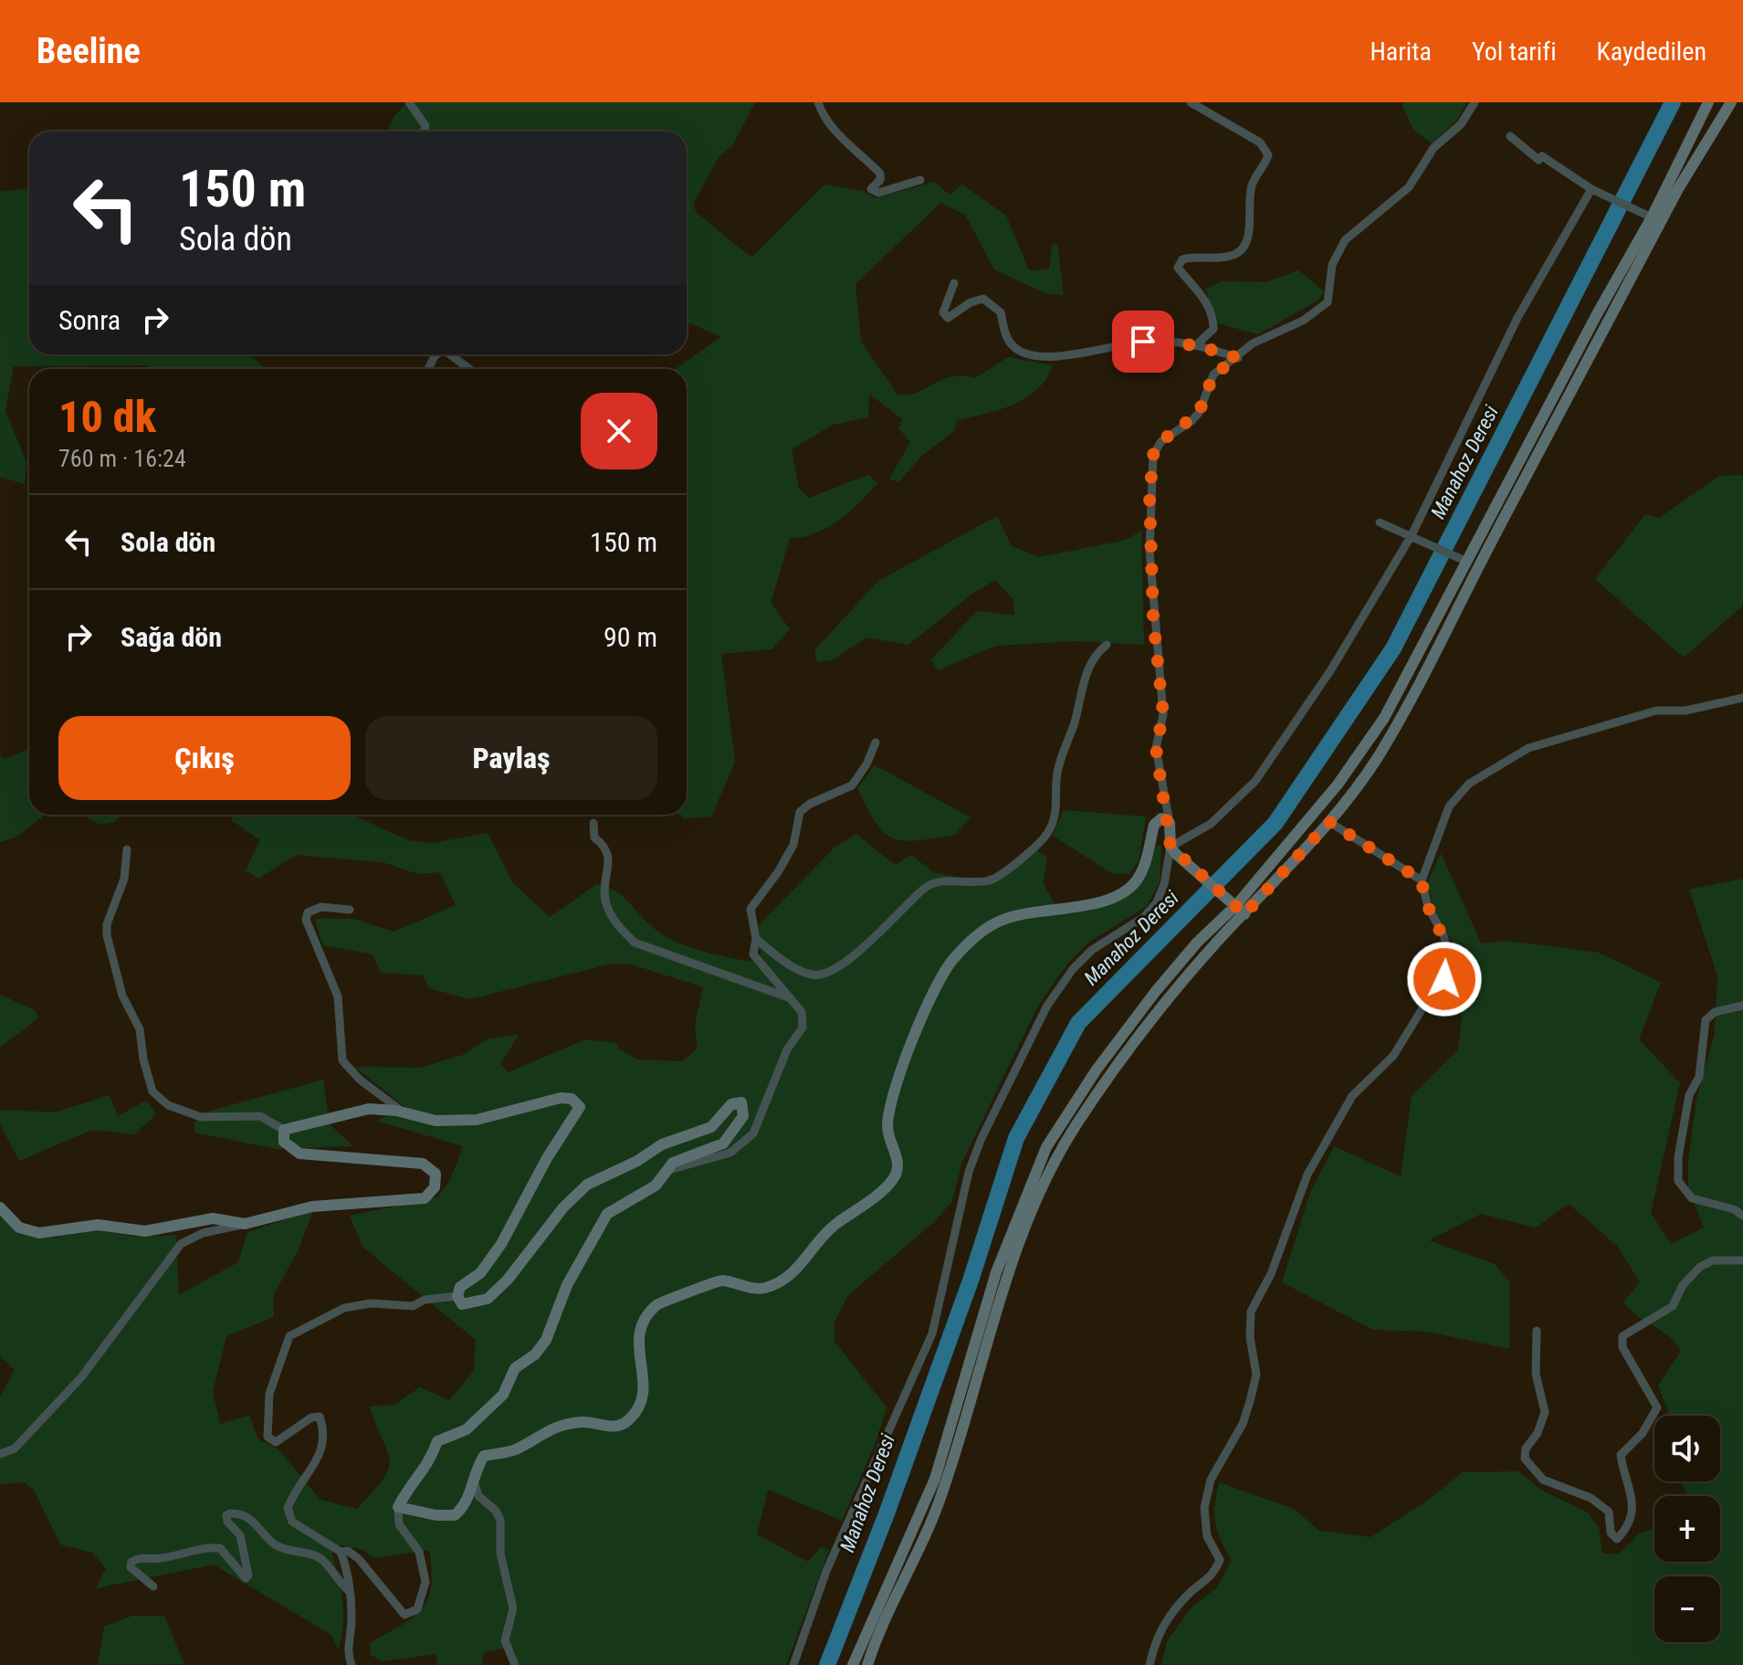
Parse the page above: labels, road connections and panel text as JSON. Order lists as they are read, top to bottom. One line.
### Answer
{"water":["Manahoz Deresi"],"page":{"header":"Beeline","nav":["Harita","Yol tarifi","Kaydedilen"],"turn":["150 m","Sola dön"],"then":"Sonra","heading":["10 dk","760 m · 16:24"],"list":[{"name":"Sola dön","value":"150 m"},{"name":"Sağa dön","value":"90 m"}],"buttons":["Çıkış","Paylaş"],"map_buttons":["+","−"]}}
